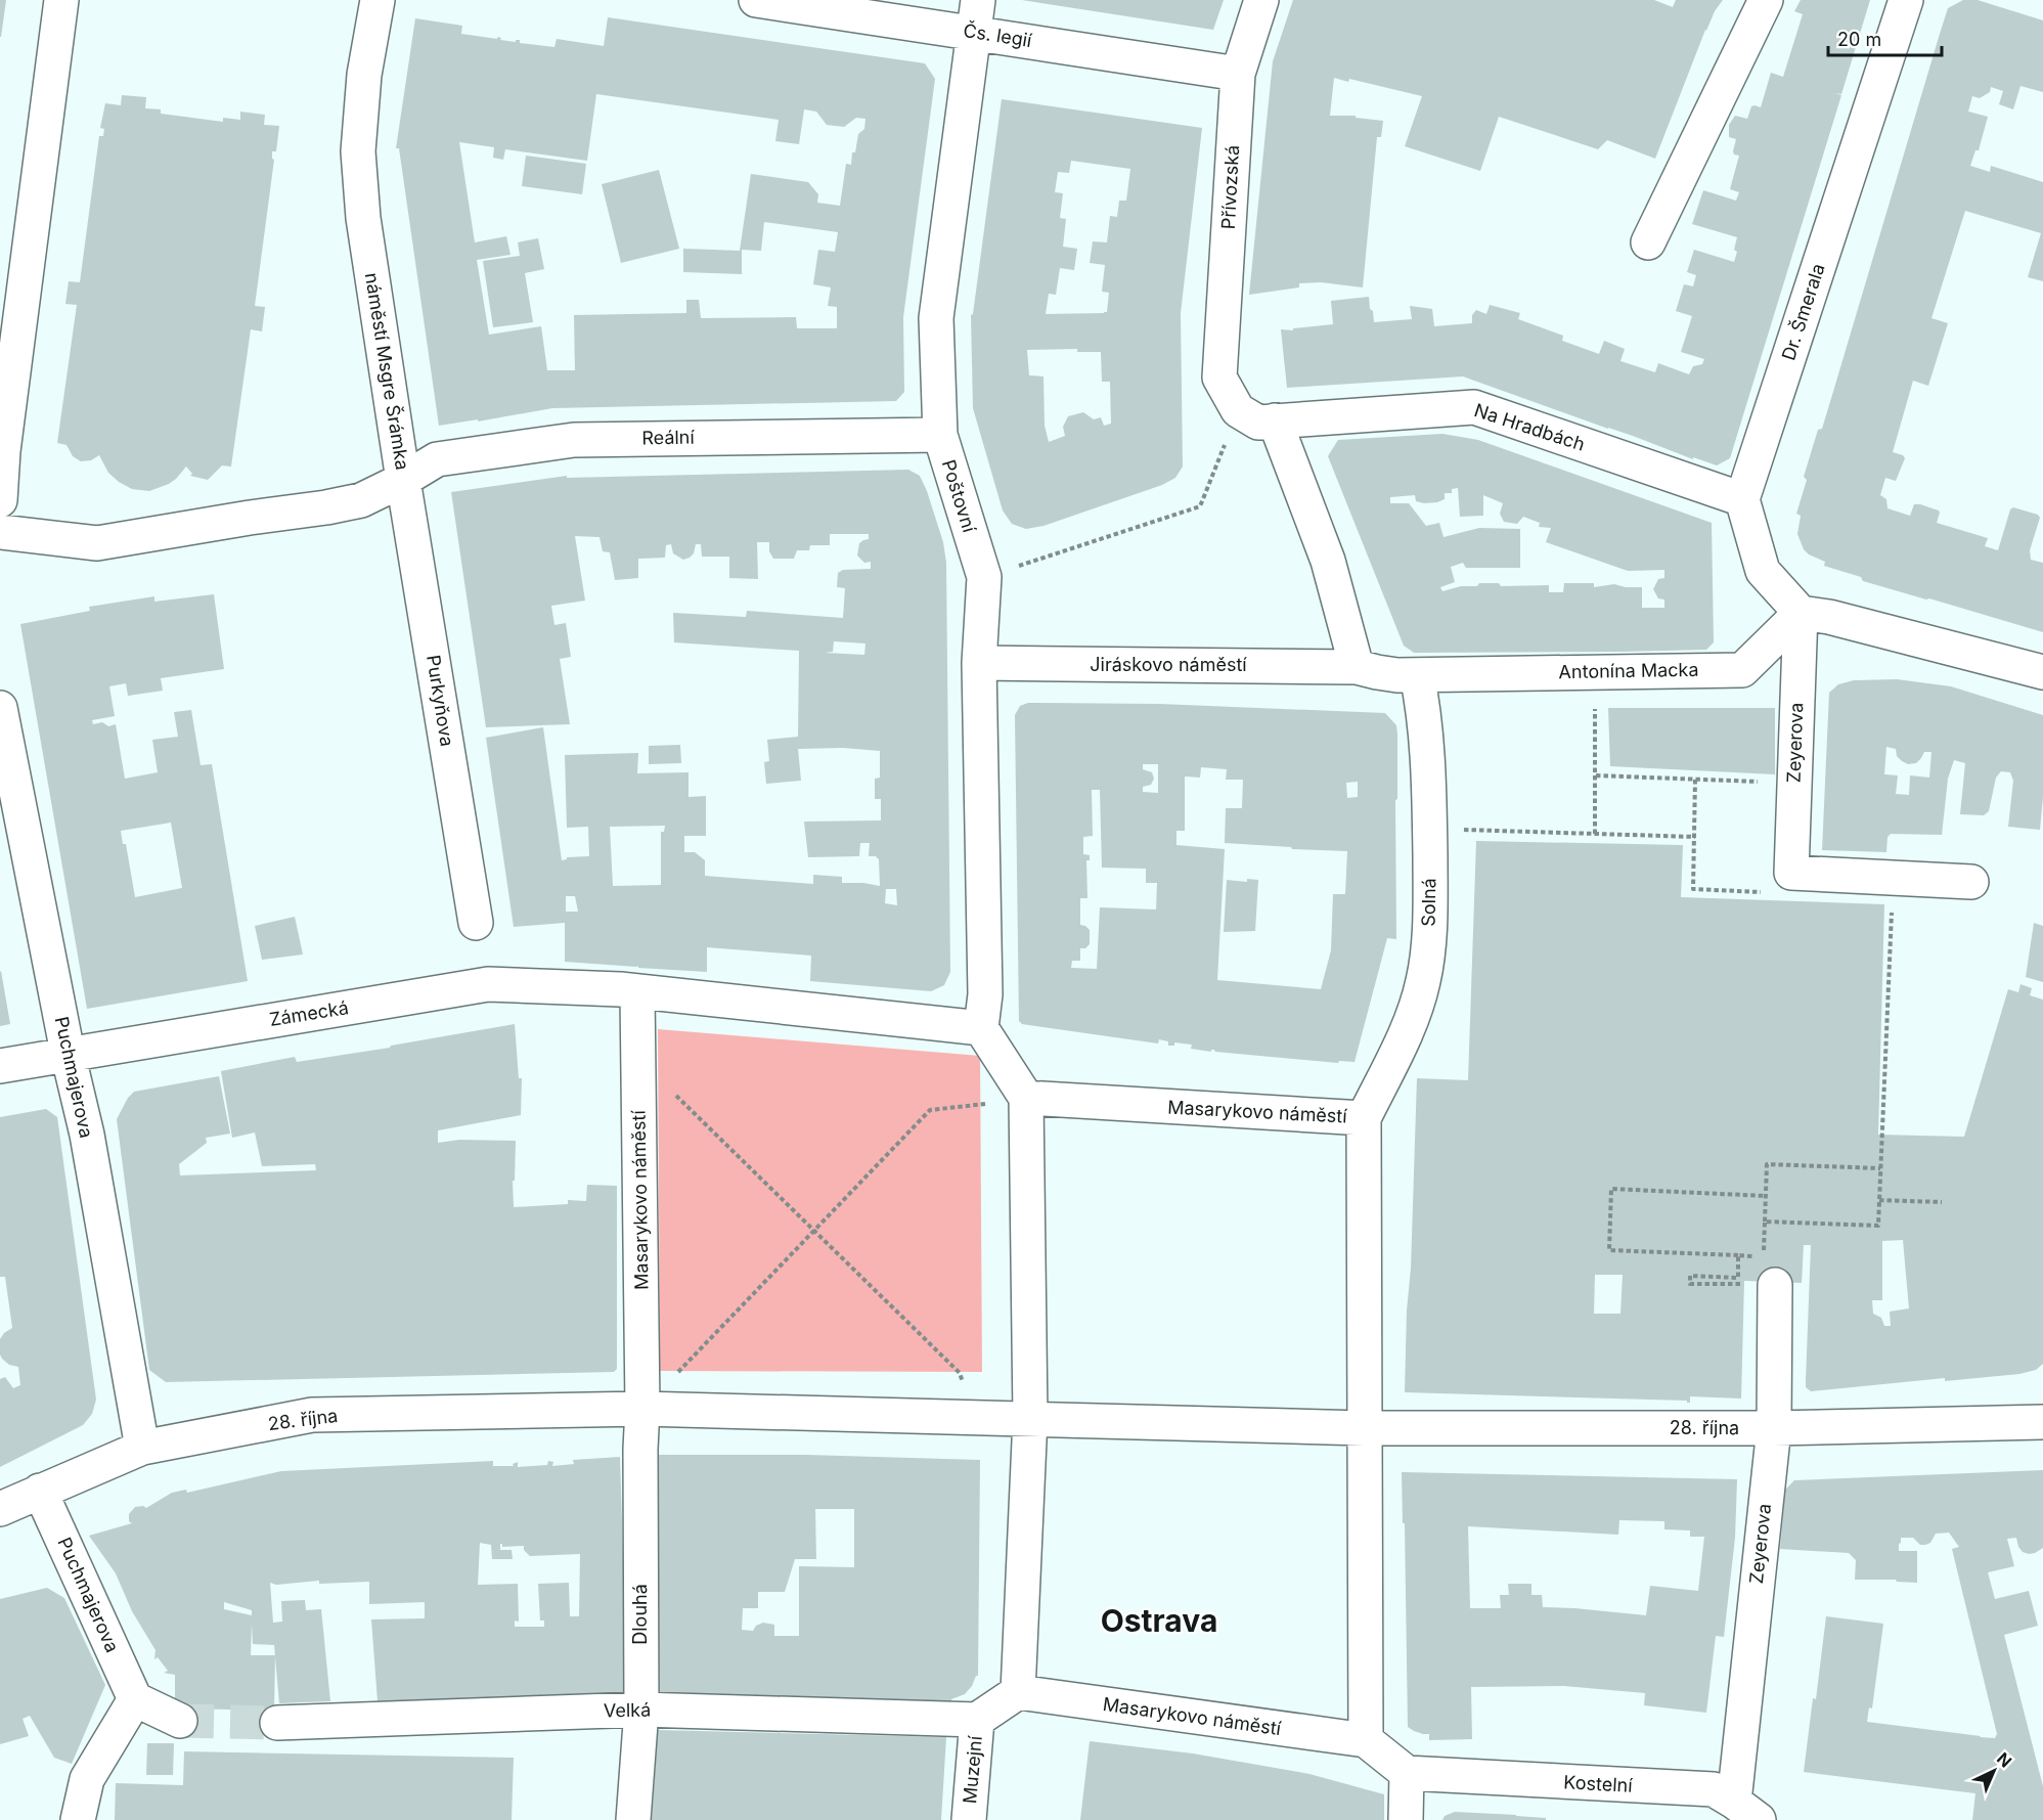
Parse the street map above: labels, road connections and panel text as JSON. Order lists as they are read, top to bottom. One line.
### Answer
{"streets":{"street":["Čs. legií","Přívozská","Dr. Šmerala","náměstí Msgre Šrámka","Na Hradbách","Reální","Poštovní","Jiráskovo náměstí","Antonína Macka","Purkyňova","Zeyerova","Solná","Zámecká","Puchmajerova","Masarykovo náměstí","28. října","Dlouhá","Velká","Muzejní","Kostelní"]},"crossings":[["Čs. legií","Přívozská"],["Čs. legií","Poštovní"],["Přívozská","Na Hradbách"],["Dr. Šmerala","Na Hradbách"],["náměstí Msgre Šrámka","Reální"],["náměstí Msgre Šrámka","Purkyňova"],["Reální","Poštovní"],["Reální","Purkyňova"],["Poštovní","Jiráskovo náměstí"],["Jiráskovo náměstí","Antonína Macka"],["Jiráskovo náměstí","Solná"],["Antonína Macka","Zeyerova"],["Antonína Macka","Solná"],["Zeyerova","28. října"],["Zeyerova","Kostelní"],["Solná","Masarykovo náměstí"],["Zámecká","Puchmajerova"],["Zámecká","Masarykovo náměstí"],["Puchmajerova","28. října"],["Masarykovo náměstí","28. října"],["Masarykovo náměstí","Dlouhá"],["28. října","Dlouhá"],["Dlouhá","Velká"],["Velká","Muzejní"]],"districts":["Ostrava"],"scale_bar":"20 m","north":"top right"}
